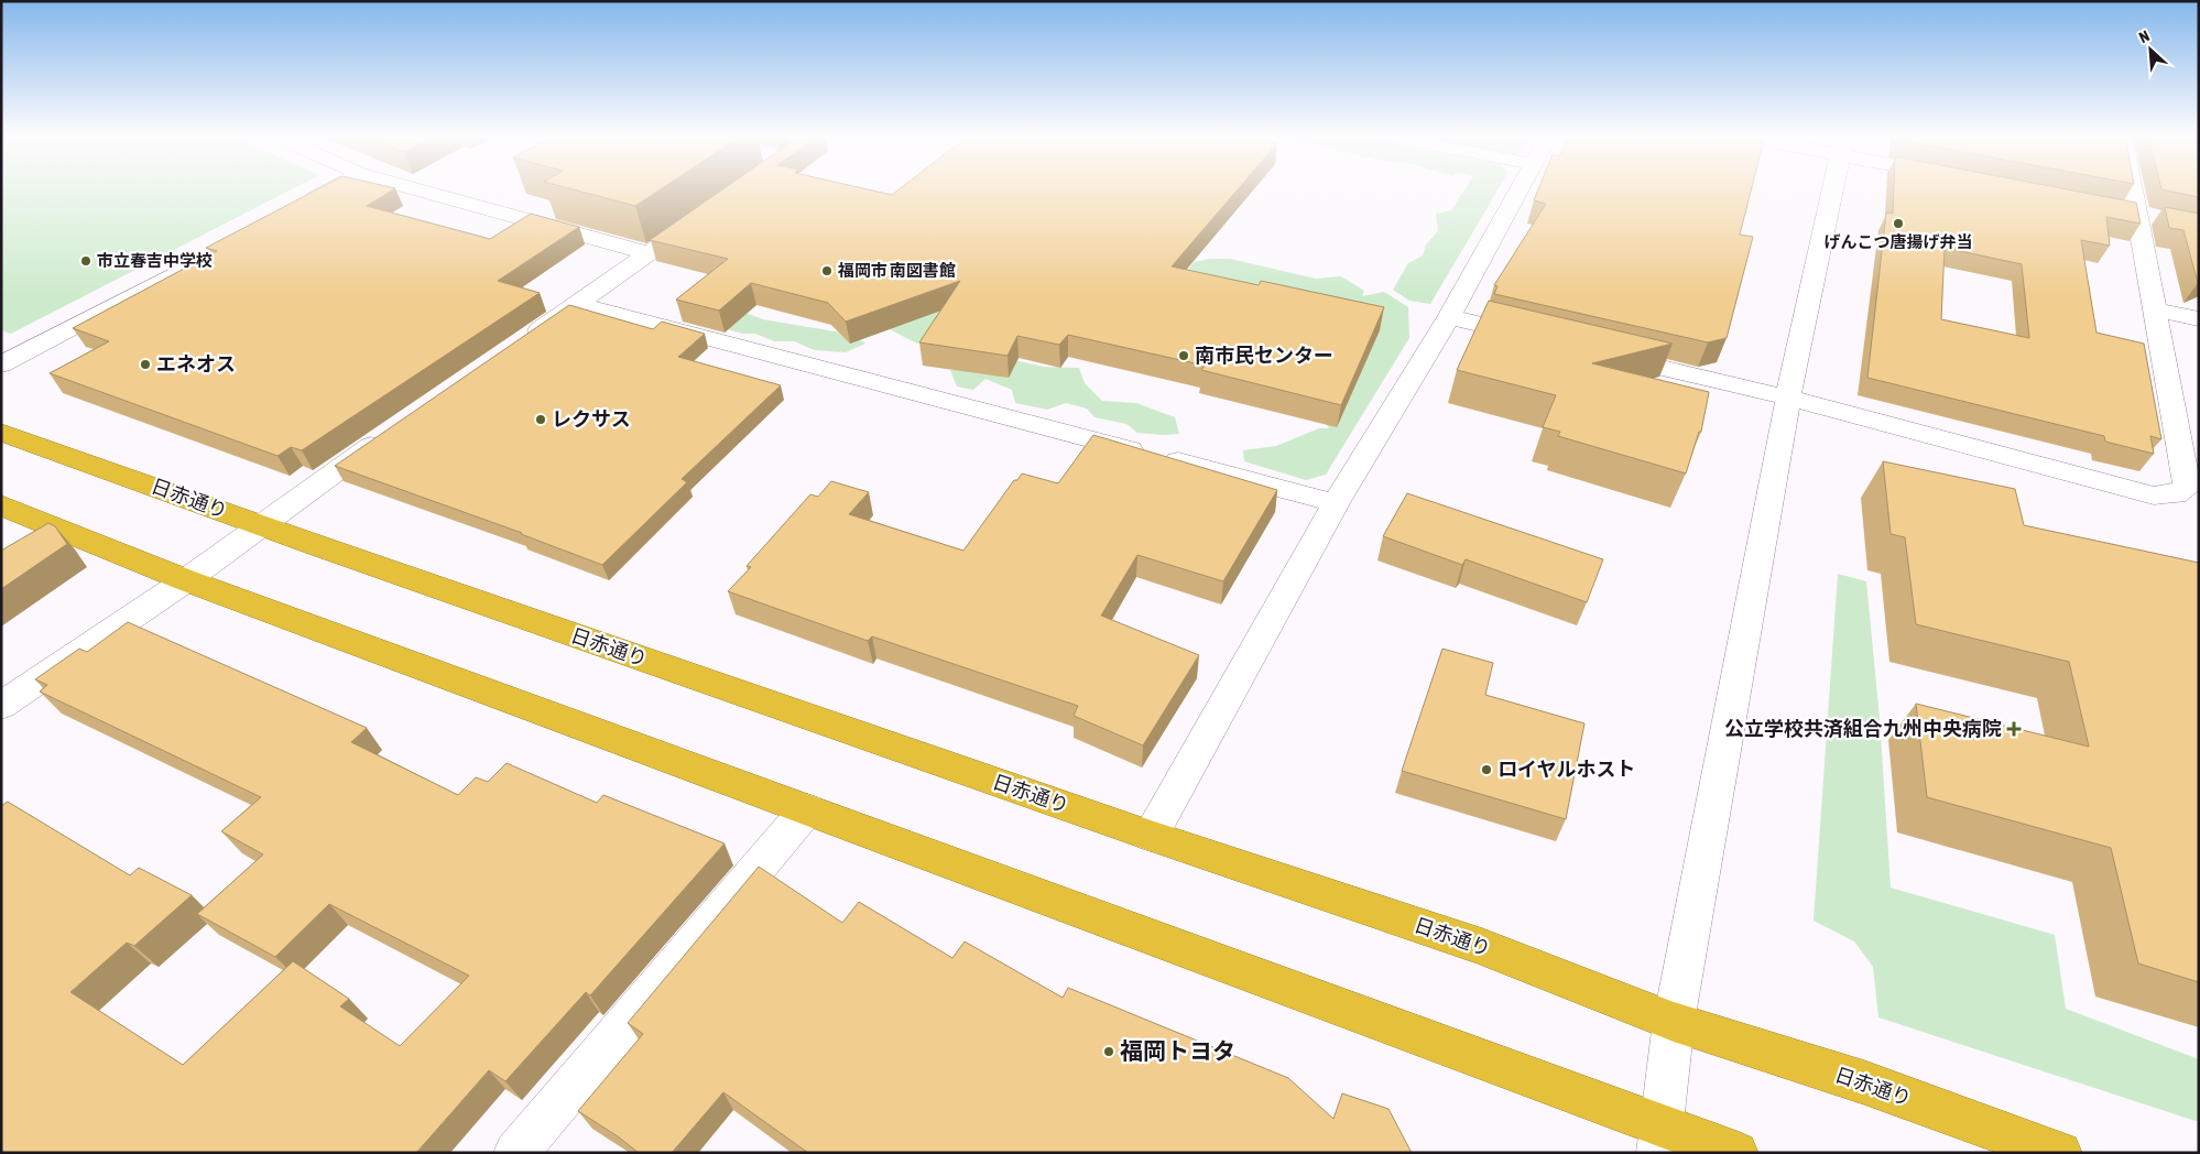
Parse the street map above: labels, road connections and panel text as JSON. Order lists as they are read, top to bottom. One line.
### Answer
{"streets":{"highway":["日赤通り"]},"places":{"other":["げんこつ唐揚げ弁当","市立春吉中学校","福岡市 南図書館","南市民センター","エネオス","レクサス","ロイヤルホスト","福岡トヨタ"],"health":["公立学校共済組合九州中央病院"]},"north":"top left"}
